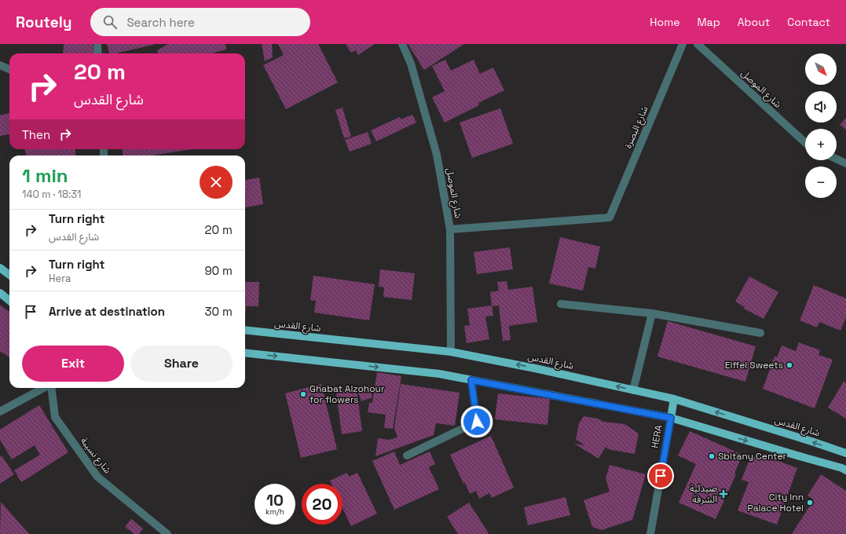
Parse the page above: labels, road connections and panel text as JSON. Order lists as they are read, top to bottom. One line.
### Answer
{"streets":{"main road":["شارع القدس"],"street":["شارع الموصل","شارع البصرة","HERA","شارع نسيبة"]},"crossings":[["شارع الموصل","شارع البصرة"]],"places":{"other":["Eiffel Sweets","Ghabat Alzohour for flowers","Sbitany Center","City Inn Palace Hotel"],"health":["صيدلية الشرفة"]},"north":"bottom right","page":{"header":"Routely","search":"Search here","nav":["Home","Map","About","Contact"],"map_buttons":["+","−"],"turn":["20 m","شارع القدس"],"then":"Then","heading":["1 min","140 m · 18:31"],"list":[{"name":"Turn right","note":"شارع القدس","value":"20 m"},{"name":"Turn right","note":"Hera","value":"90 m"},{"name":"Arrive at destination","value":"30 m"}],"buttons":["Exit","Share"],"speed":"10 km/h","limit":"20"}}
